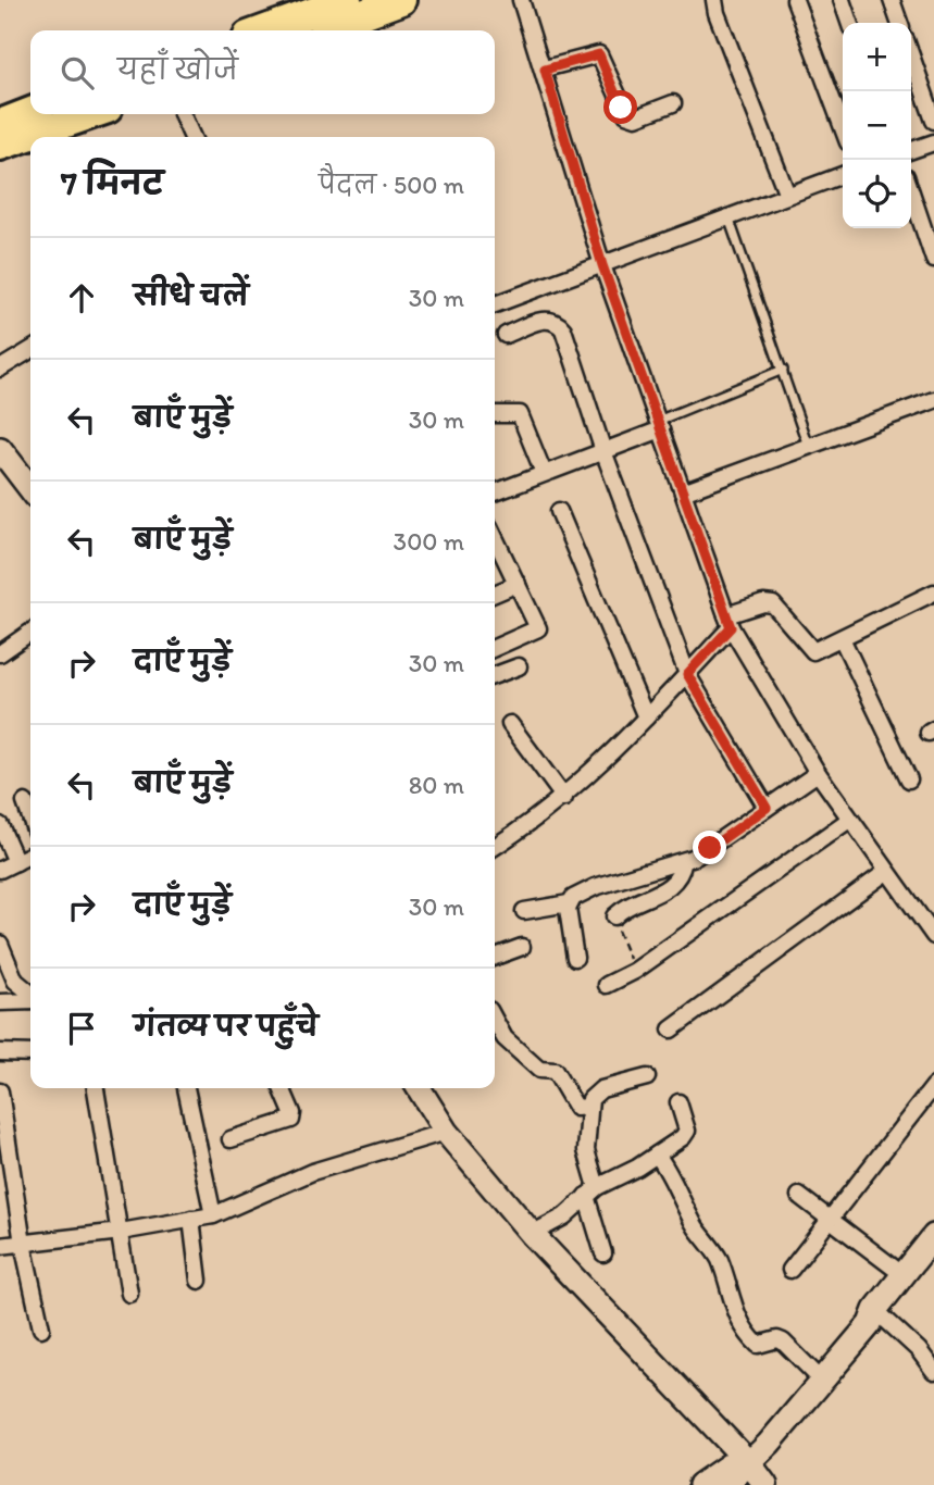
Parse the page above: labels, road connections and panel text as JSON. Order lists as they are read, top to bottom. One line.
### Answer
{"page":{"map_buttons":["+","−"],"search":"यहाँ खोजें","heading":["7 मिनट","पैदल · 500 m"],"list":[["सीधे चलें","30 m"],["बाएँ मुड़ें","30 m"],["बाएँ मुड़ें","300 m"],["दाएँ मुड़ें","30 m"],["बाएँ मुड़ें","80 m"],["दाएँ मुड़ें","30 m"],"गंतव्य पर पहुँचे"]}}
